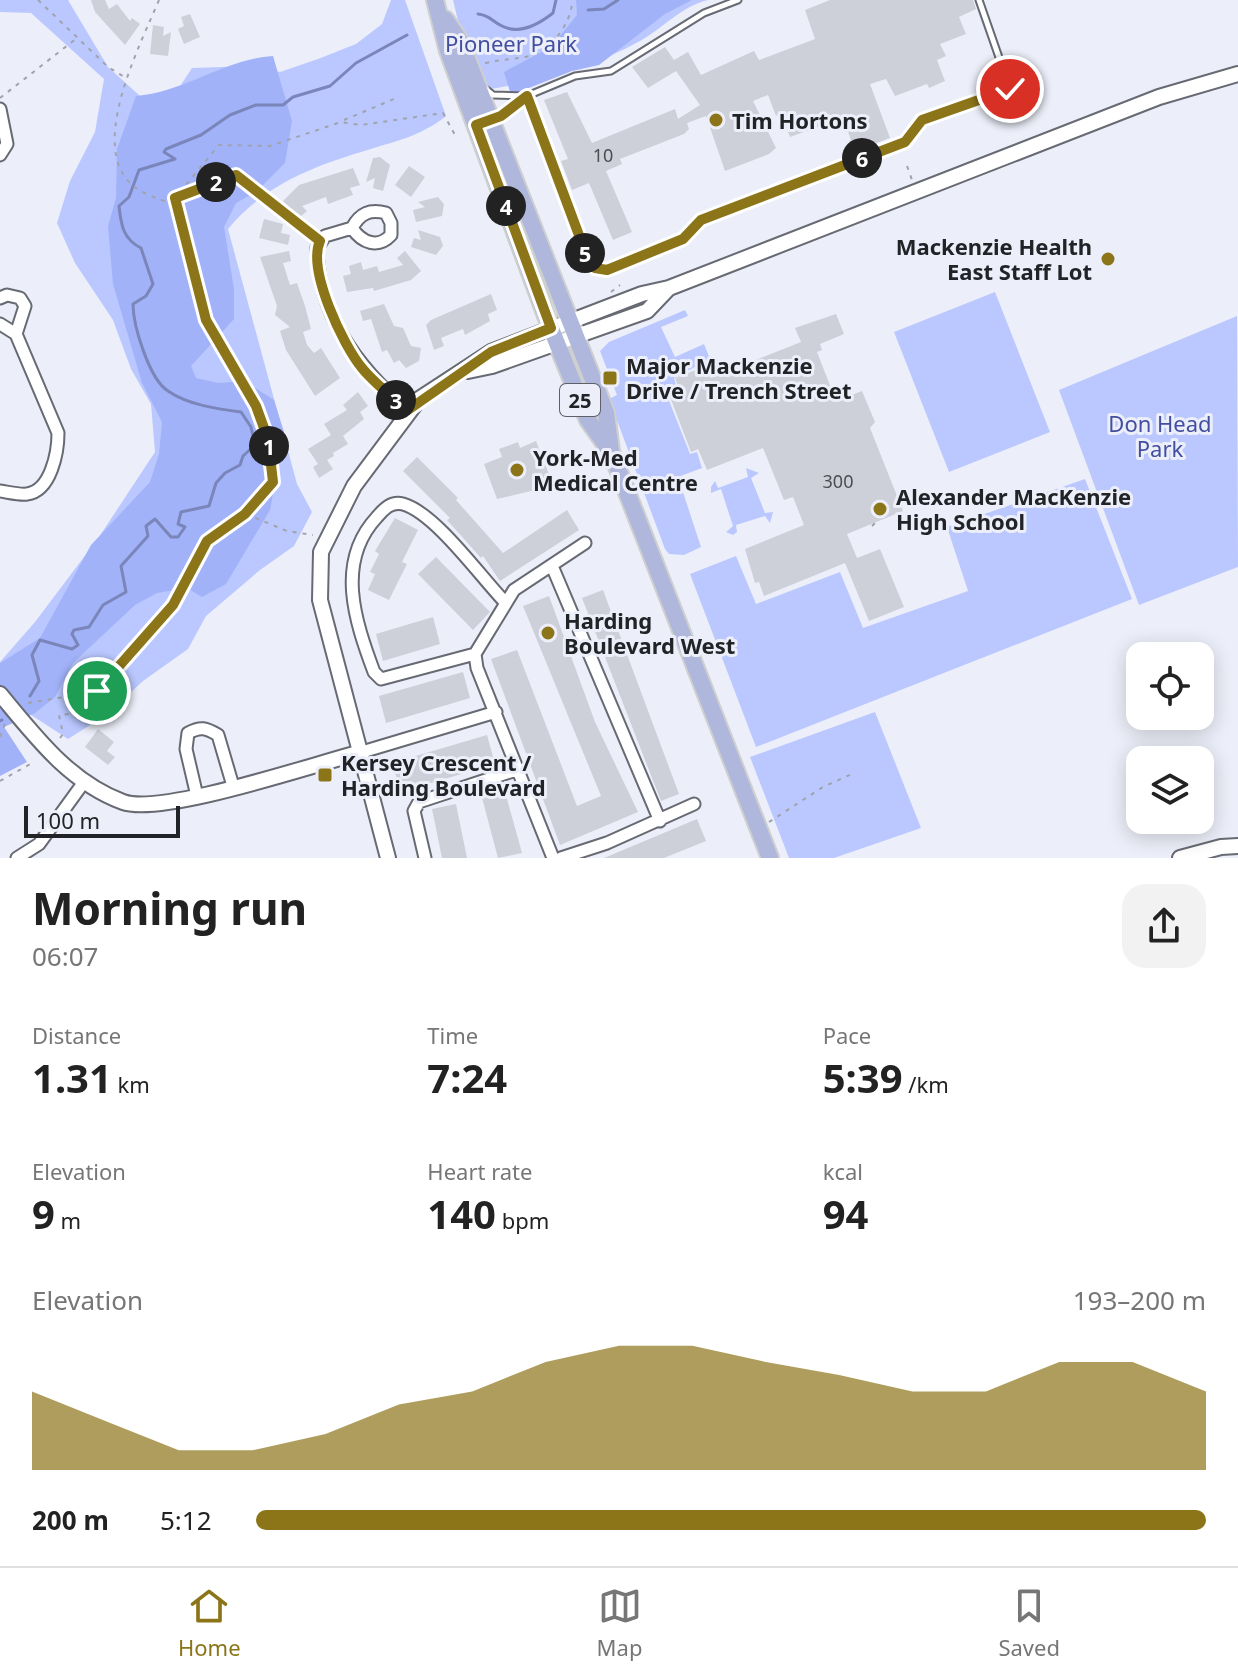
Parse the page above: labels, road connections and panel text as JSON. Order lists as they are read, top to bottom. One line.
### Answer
{"streets":{"main road":["25"]},"parks":["Pioneer Park","Don Head Park"],"places":{"other":["Tim Hortons","Mackenzie Health East Staff Lot","York-Med Medical Centre","Alexander MacKenzie High School","Harding Boulevard West"],"transit":["Major Mackenzie Drive / Trench Street","Kersey Crescent / Harding Boulevard"]},"house_numbers":["10","300"],"scale_bar":"100 m","page":{"pins":["6","2","4","5","3","1"],"scale":"100 m","heading":["Morning run","06:07"],"stats":[["Distance","1.31 km"],["Time","7:24"],["Pace","5:39 /km"],["Elevation","9 m"],["Heart rate","140 bpm"],["kcal","94"]],"chart":["Elevation","193–200 m"],"list":[{"name":"200 m","note":"5:12"}],"tabs":["Home","Map","Saved"]}}
